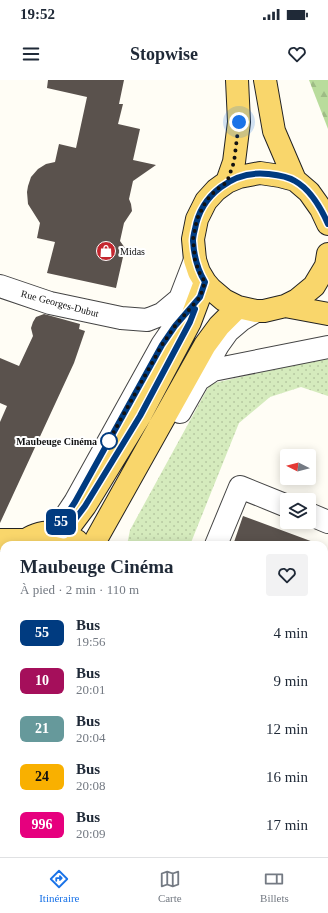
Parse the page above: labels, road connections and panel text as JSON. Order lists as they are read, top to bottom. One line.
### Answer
{"streets":{"street":["Rue Georges-Dubut"]},"places":{"shop":["Midas"],"other":["Maubeuge Cinéma"]},"lines":["bus line 55"],"north":"left","page":{"status":"19:52","header":"Stopwise","on_map":"55","heading":["Maubeuge Cinéma","À pied · 2 min · 110 m"],"list":[{"mark":"55","name":"Bus","note":"19:56","value":"4 min"},{"mark":"10","name":"Bus","note":"20:01","value":"9 min"},{"mark":"21","name":"Bus","note":"20:04","value":"12 min"},{"mark":"24","name":"Bus","note":"20:08","value":"16 min"},{"mark":"996","name":"Bus","note":"20:09","value":"17 min"}],"tabs":["Itinéraire","Carte","Billets"]}}
